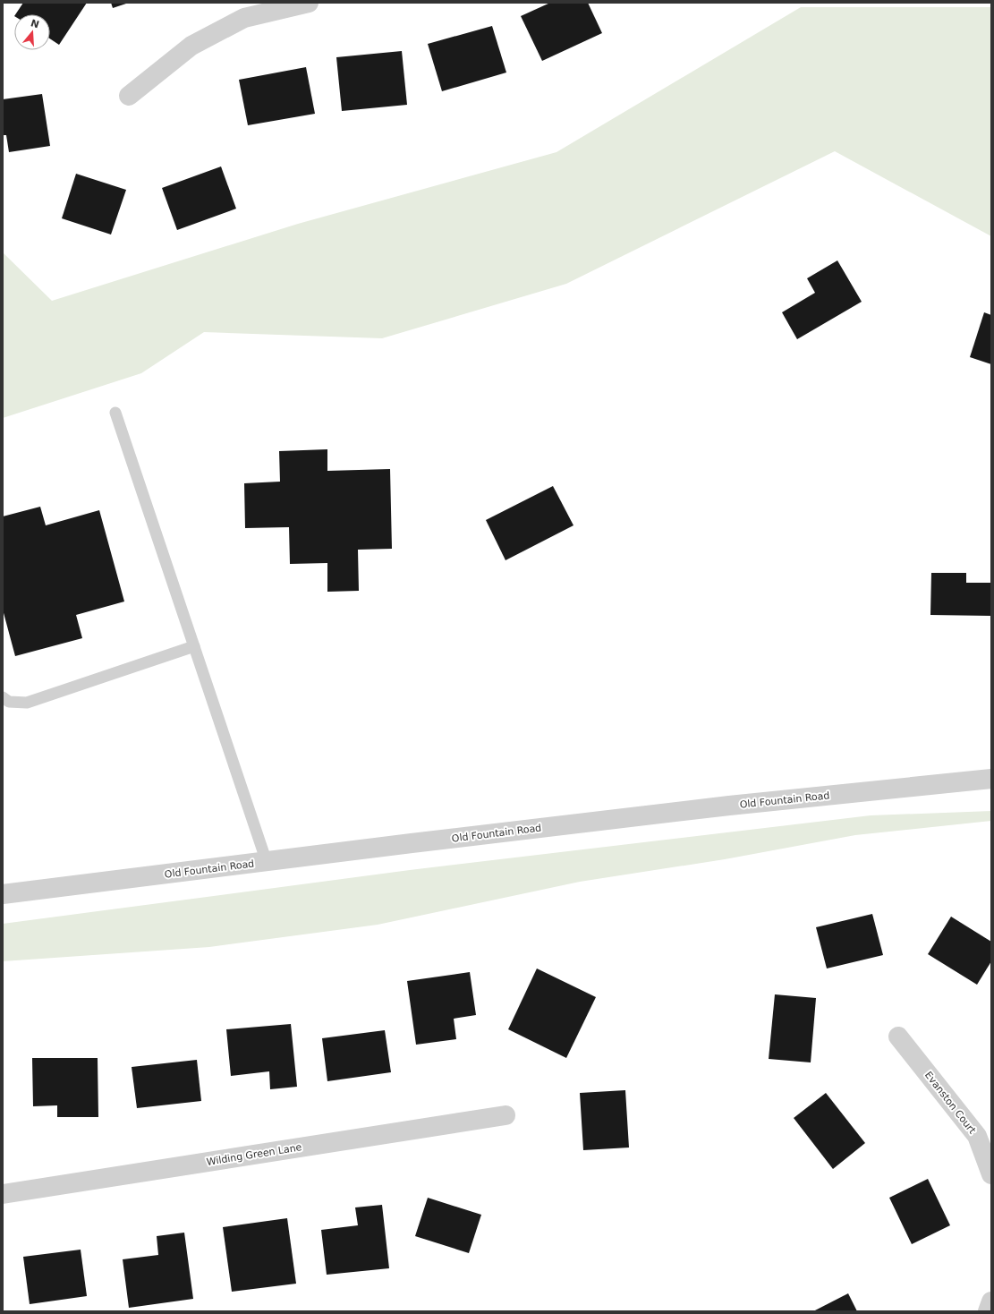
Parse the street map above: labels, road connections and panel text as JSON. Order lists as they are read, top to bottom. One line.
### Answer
{"streets":{"street":["Old Fountain Road","Evanston Court","Wilding Green Lane"]},"north":"top"}
